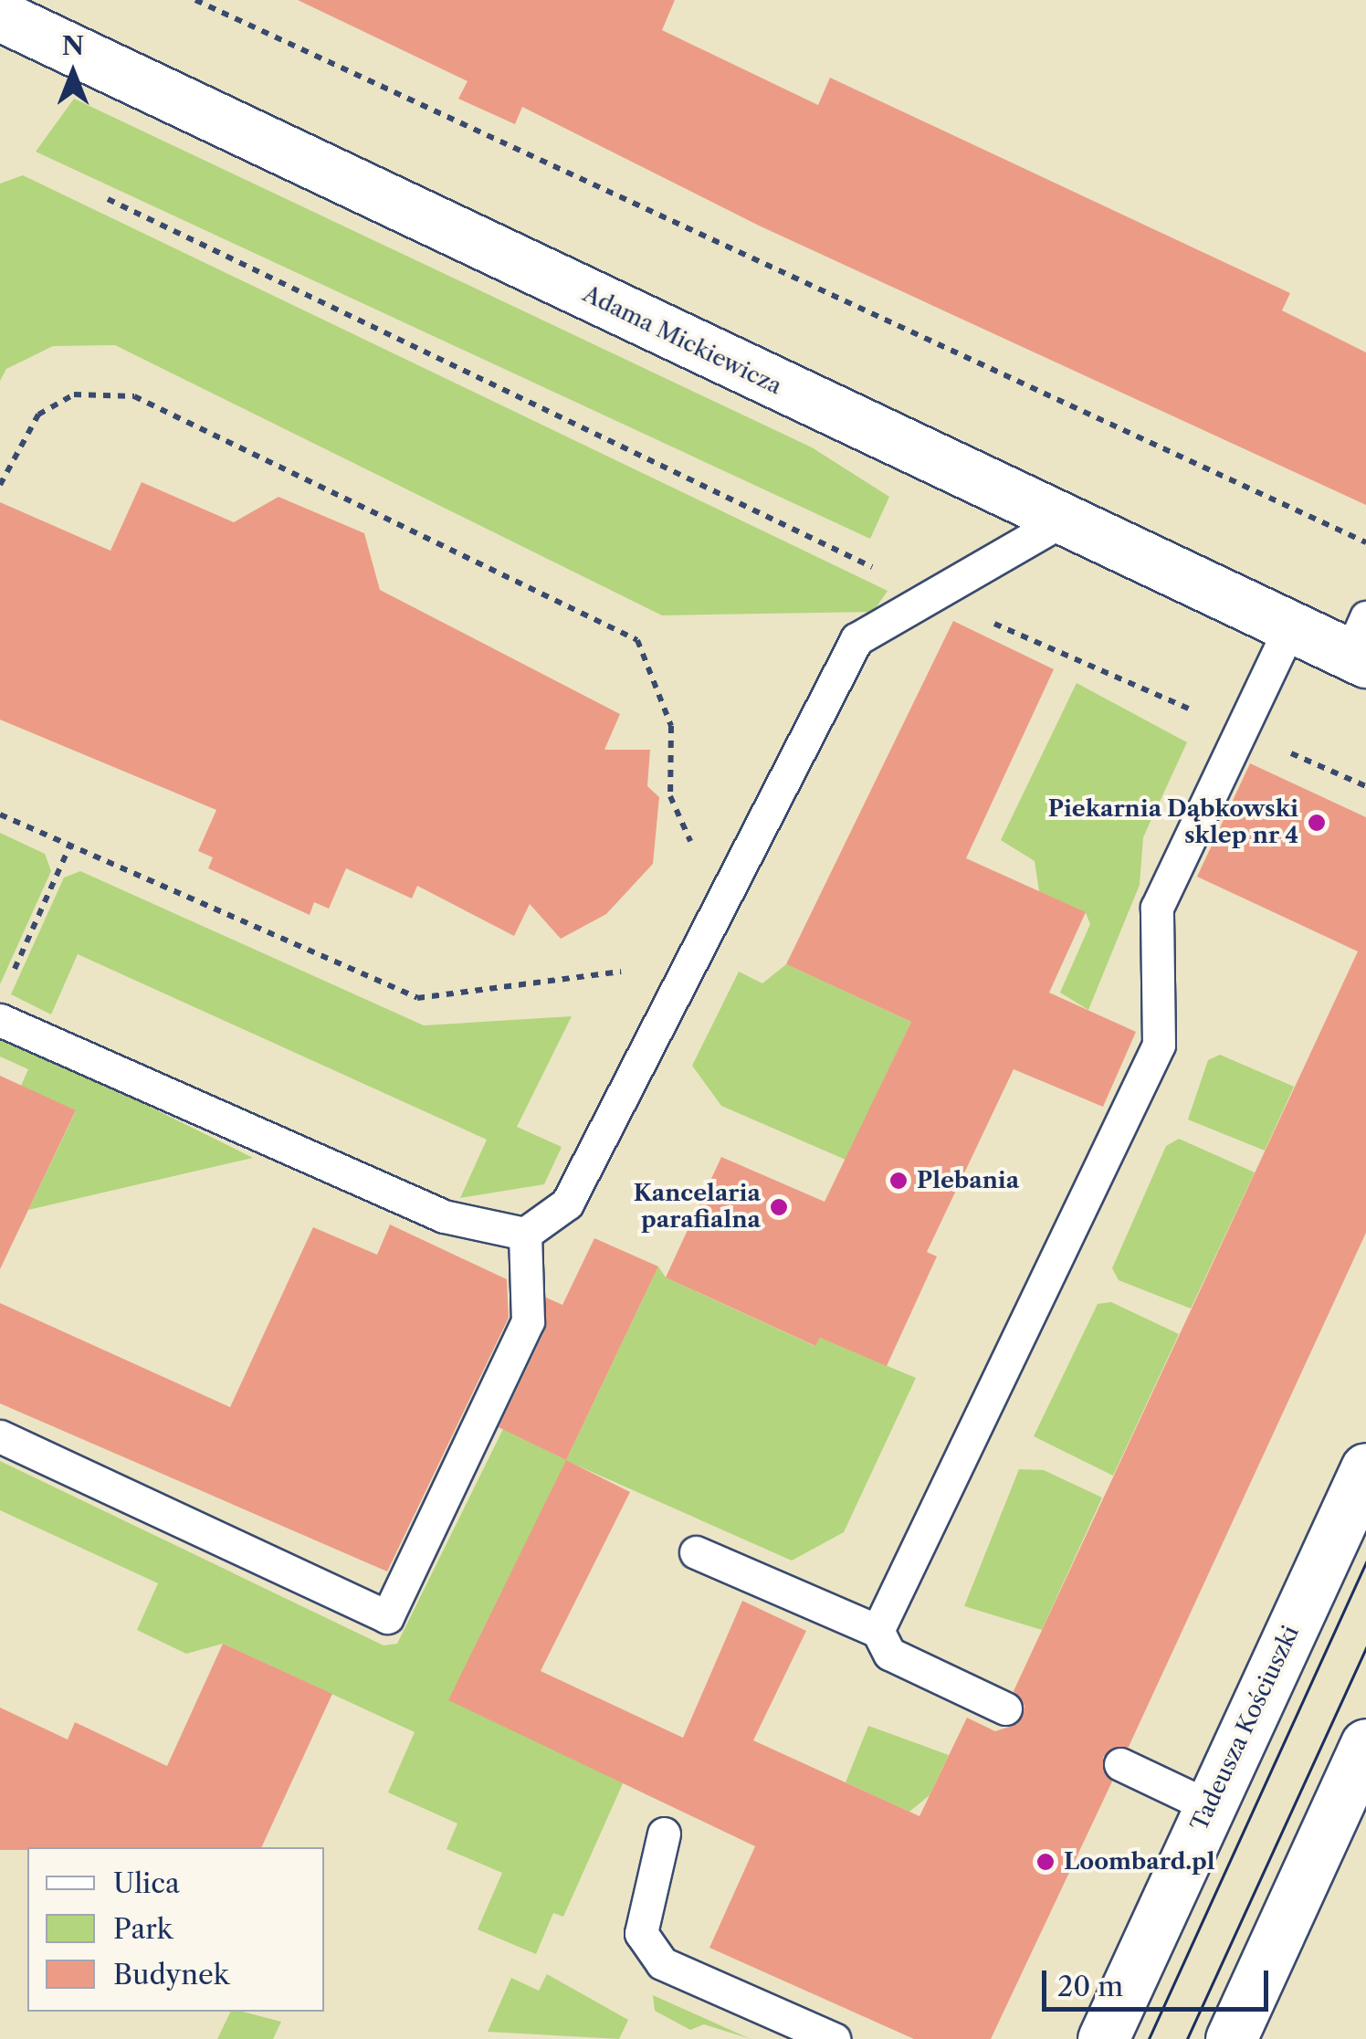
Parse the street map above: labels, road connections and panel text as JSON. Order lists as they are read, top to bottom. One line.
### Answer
{"streets":{"street":["Adama Mickiewicza","Tadeusza Kościuszki"]},"places":["Piekarnia Dąbkowski sklep nr 4","Plebania","Kancelaria parafialna","Loombard.pl"],"legend":["Ulica","Park","Budynek"],"scale_bar":"20 m","north":"top"}
